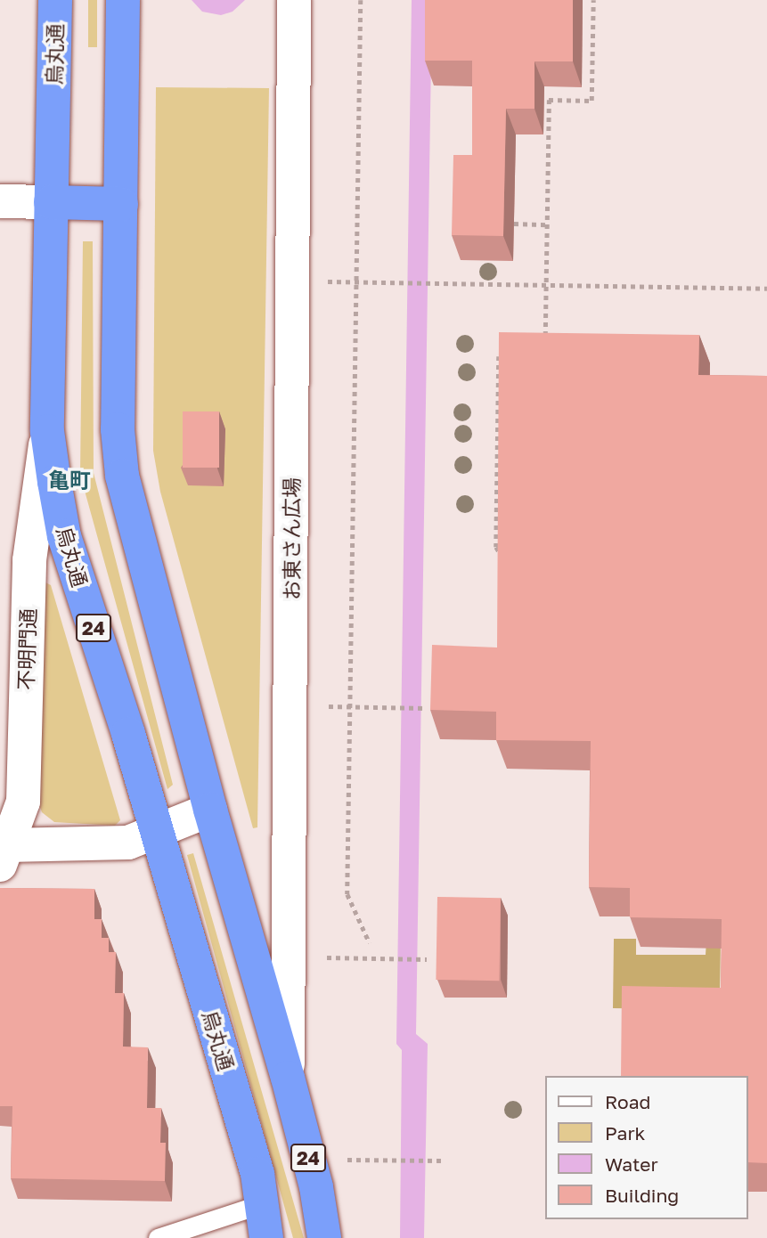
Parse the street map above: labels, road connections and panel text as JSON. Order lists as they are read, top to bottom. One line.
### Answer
{"streets":{"highway":["烏丸通","24"],"street":["お東さん広場","不明門通"]},"crossings":[["烏丸通","不明門通"],["お東さん広場","24"]],"districts":["亀町"],"legend":["Road","Park","Water","Building"]}
